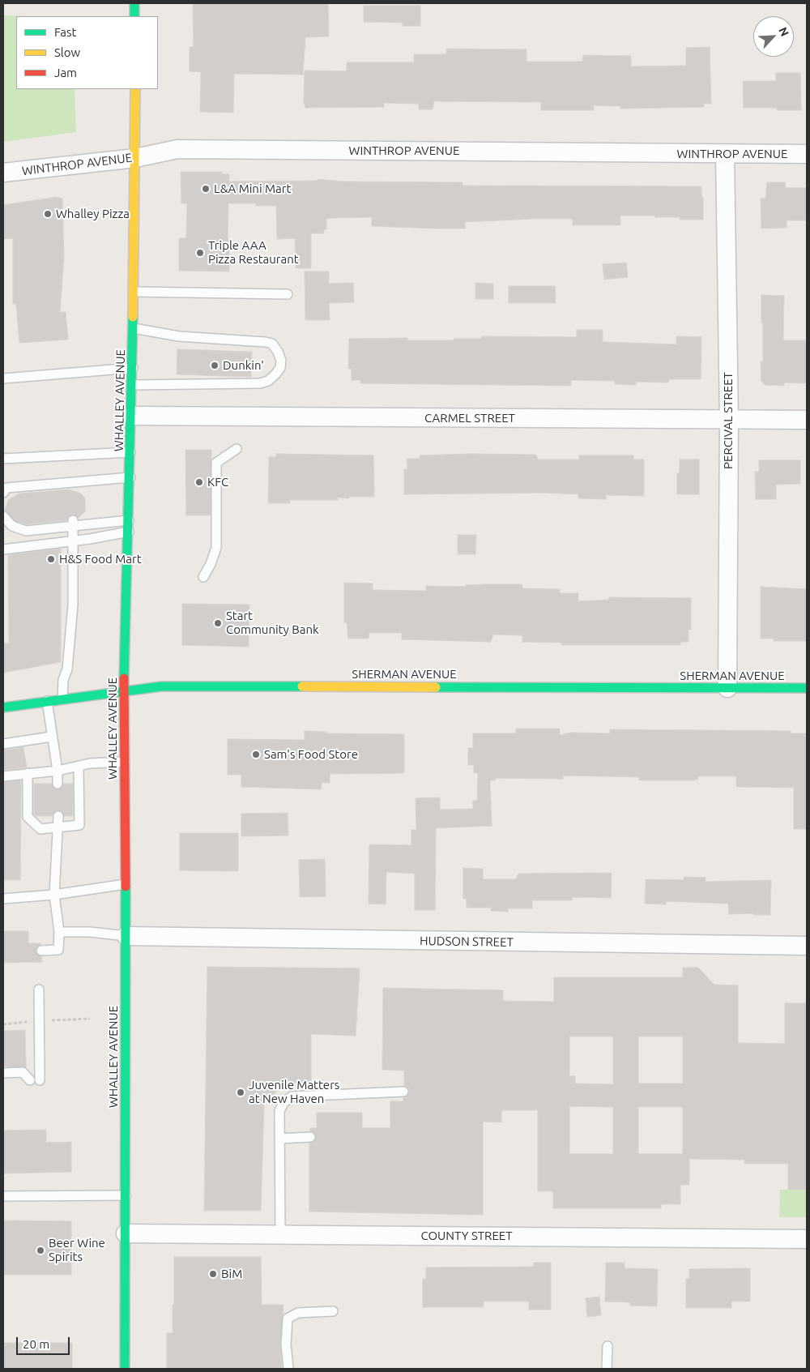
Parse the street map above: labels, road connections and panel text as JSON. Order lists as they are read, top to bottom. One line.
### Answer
{"streets":{"main road":["WHALLEY AVENUE","SHERMAN AVENUE"],"street":["WINTHROP AVENUE","CARMEL STREET","PERCIVAL STREET","HUDSON STREET","COUNTY STREET"]},"crossings":[["WINTHROP AVENUE","WHALLEY AVENUE"],["WINTHROP AVENUE","PERCIVAL STREET"],["WHALLEY AVENUE","CARMEL STREET"],["WHALLEY AVENUE","SHERMAN AVENUE"],["WHALLEY AVENUE","HUDSON STREET"],["WHALLEY AVENUE","COUNTY STREET"],["CARMEL STREET","PERCIVAL STREET"],["PERCIVAL STREET","SHERMAN AVENUE"]],"places":["L&A Mini Mart","Whalley Pizza","Triple AAA Pizza Restaurant","Dunkin'","KFC","H&S Food Mart","Start Community Bank","Sam's Food Store","Juvenile Matters at New Haven","Beer Wine Spirits","BiM"],"legend":["Fast","Slow","Jam"],"scale_bar":"20 m","north":"top right"}
